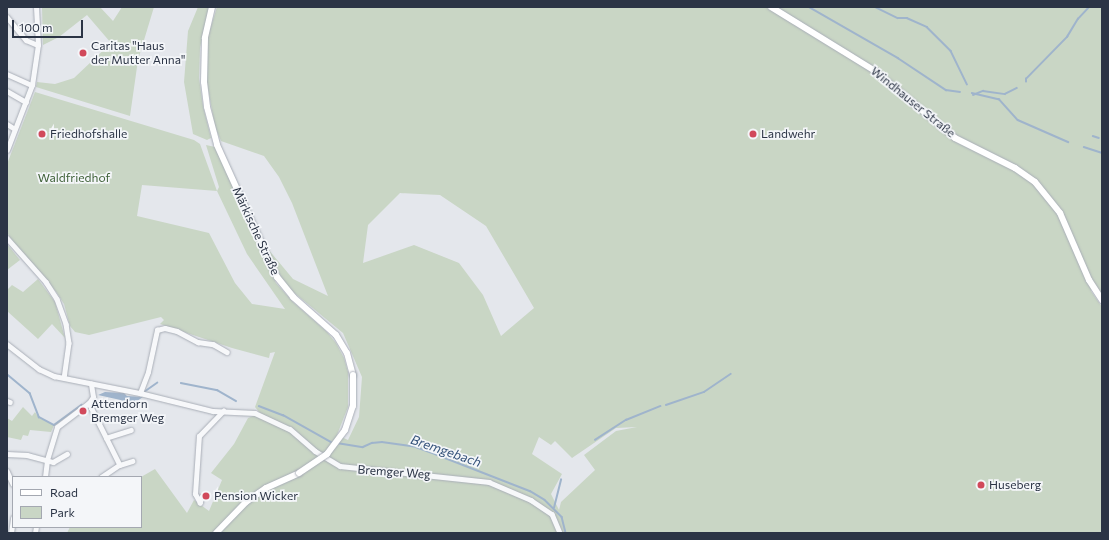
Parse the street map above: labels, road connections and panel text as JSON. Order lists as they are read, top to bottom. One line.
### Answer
{"streets":{"main road":["Windhauser Straße","Märkische Straße"],"street":["Bremger Weg"]},"water":["Bremgebach"],"parks":["Waldfriedhof"],"places":["Caritas \"Haus der Mutter Anna\"","Friedhofshalle","Landwehr","Attendorn Bremger Weg","Huseberg","Pension Wicker"],"legend":["Road","Park"],"scale_bar":"100 m"}
